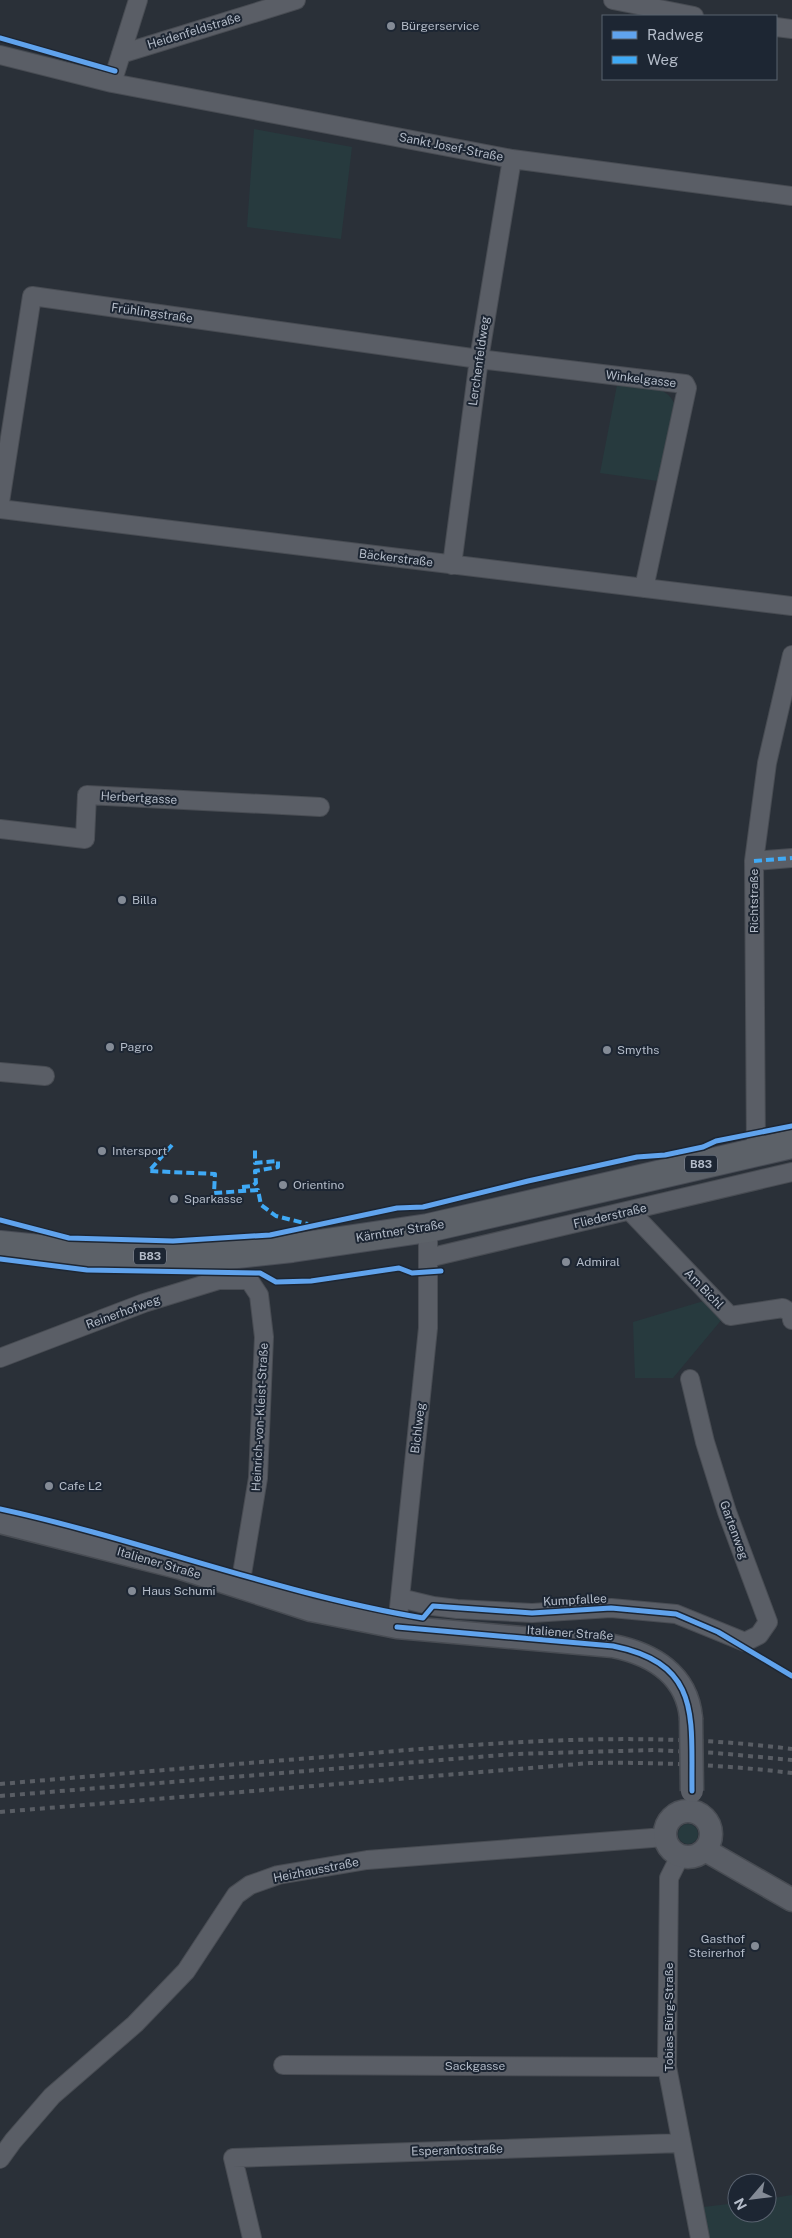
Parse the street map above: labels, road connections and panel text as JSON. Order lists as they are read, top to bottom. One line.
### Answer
{"streets":{"main road":["B83","Kärntner Straße"],"street":["Heidenfeldstraße","Sankt Josef-Straße","Frühlingstraße","Lerchenfeldweg","Winkelgasse","Bäckerstraße","Herbertgasse","Richtstraße","Fliederstraße","Am Bichl","Reinerhofweg","Heinrich-von-Kleist-Straße","Bichlweg","Gartenweg","Italiener Straße","Kumpfallee","Heizhausstraße","Tobias-Bürg-Straße","Sackgasse","Esperantostraße"]},"crossings":[["Sankt Josef-Straße","Lerchenfeldweg"],["Frühlingstraße","Lerchenfeldweg"],["Frühlingstraße","Winkelgasse"],["Lerchenfeldweg","Winkelgasse"],["Lerchenfeldweg","Bäckerstraße"],["Winkelgasse","Bäckerstraße"],["Richtstraße","Kärntner Straße"],["Fliederstraße","Am Bichl"],["Fliederstraße","Bichlweg"],["Kärntner Straße","Bichlweg"],["Reinerhofweg","Heinrich-von-Kleist-Straße"],["Heinrich-von-Kleist-Straße","Italiener Straße"],["Bichlweg","Italiener Straße"],["Bichlweg","Kumpfallee"],["Gartenweg","Kumpfallee"],["Italiener Straße","Heizhausstraße"],["Italiener Straße","Tobias-Bürg-Straße"],["Heizhausstraße","Tobias-Bürg-Straße"],["Tobias-Bürg-Straße","Sackgasse"],["Tobias-Bürg-Straße","Esperantostraße"]],"places":["Bürgerservice","Billa","Pagro","Smyths","Intersport","Orientino","Sparkasse","Admiral","Cafe L2","Haus Schumi","Gasthof Steirerhof"],"legend":["Radweg","Weg"],"north":"bottom left"}
